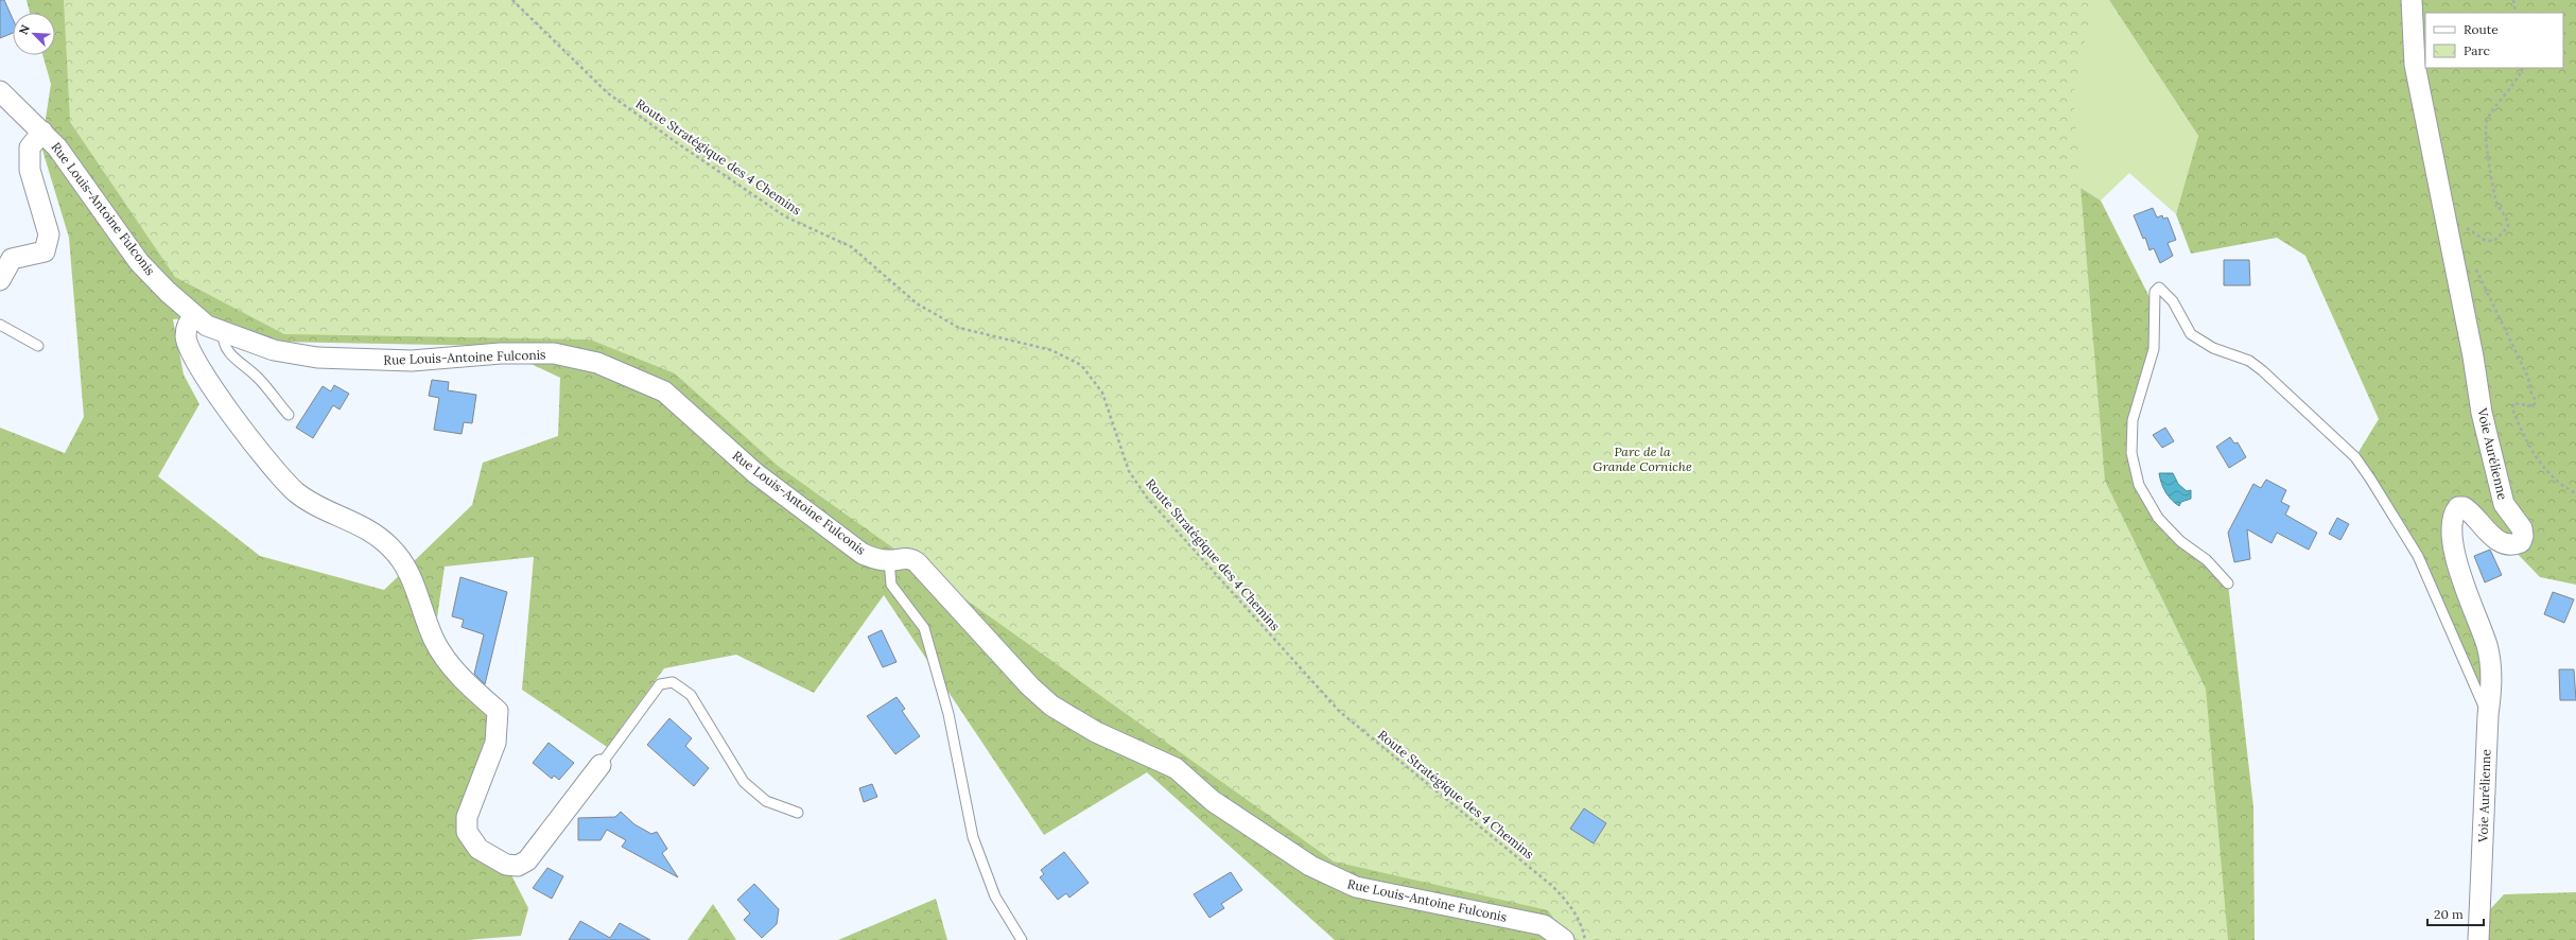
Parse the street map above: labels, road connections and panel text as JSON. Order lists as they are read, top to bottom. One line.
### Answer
{"streets":{"street":["Rue Louis-Antoine Fulconis","Voie Aurélienne"],"path":["Route Stratégique des 4 Chemins"]},"parks":["Parc de la Grande Corniche"],"legend":["Route","Parc"],"scale_bar":"20 m","north":"top left"}
